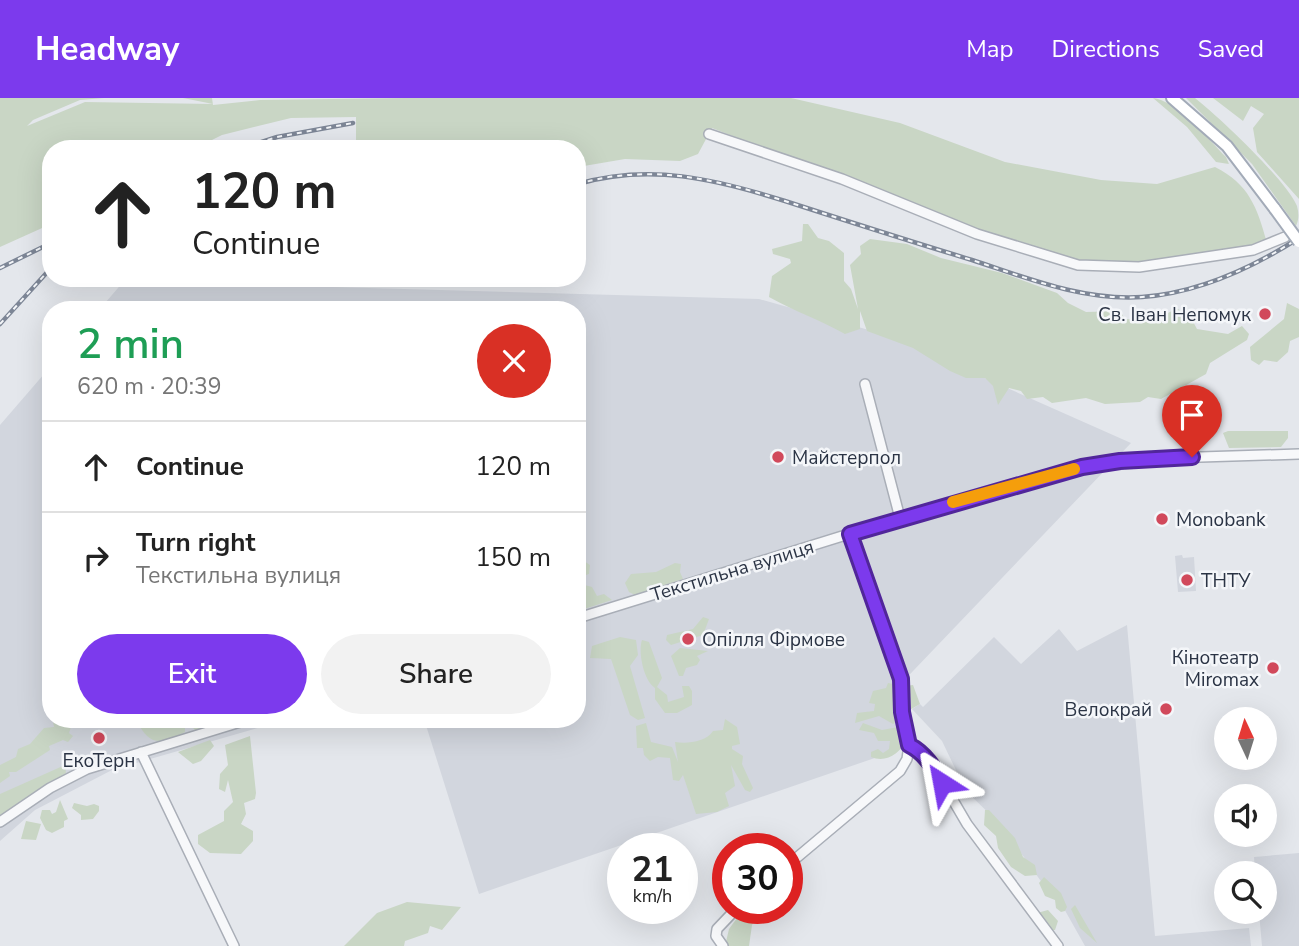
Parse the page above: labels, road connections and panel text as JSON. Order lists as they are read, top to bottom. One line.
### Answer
{"streets":{"street":["Текстильна вулиця"]},"places":["Св. Іван Непомук","Майстерпол","Monobank","ТНТУ","Опілля Фірмове","Кінотеатр Miromax","Велокрай","ЕкоТерн"],"north":"top","page":{"header":"Headway","nav":["Map","Directions","Saved"],"turn":["120 m","Continue"],"heading":["2 min","620 m · 20:39"],"list":[{"name":"Continue","value":"120 m"},{"name":"Turn right","note":"Текстильна вулиця","value":"150 m"}],"buttons":["Exit","Share"],"speed":"21 km/h","limit":"30"}}
